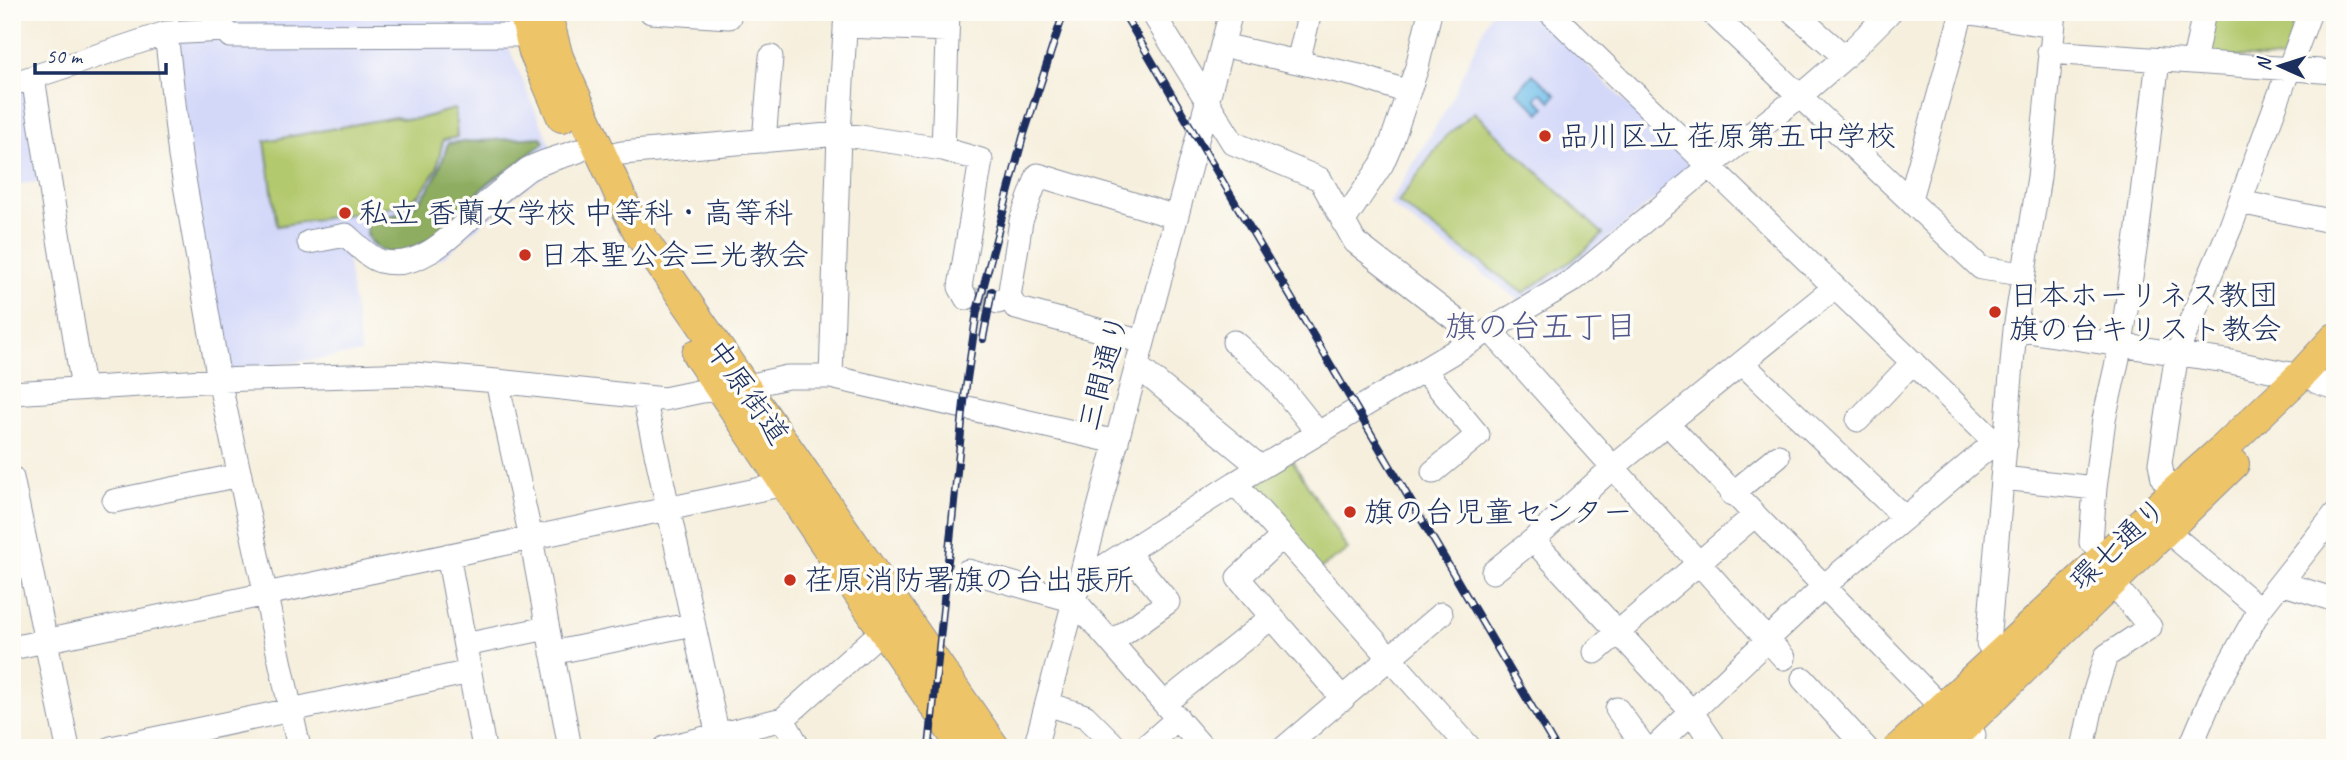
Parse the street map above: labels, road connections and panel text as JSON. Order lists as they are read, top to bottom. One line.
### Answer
{"streets":{"main road":["中原街道","環七通り"],"street":["三間通り"]},"districts":["旗の台五丁目"],"places":["品川区立 荏原第五中学校","私立 香蘭女学校 中等科・高等科","日本聖公会三光教会","日本ホーリネス教団 旗の台キリスト教会","旗の台児童センター","荏原消防署旗の台出張所"],"scale_bar":"50 m","north":"left"}
